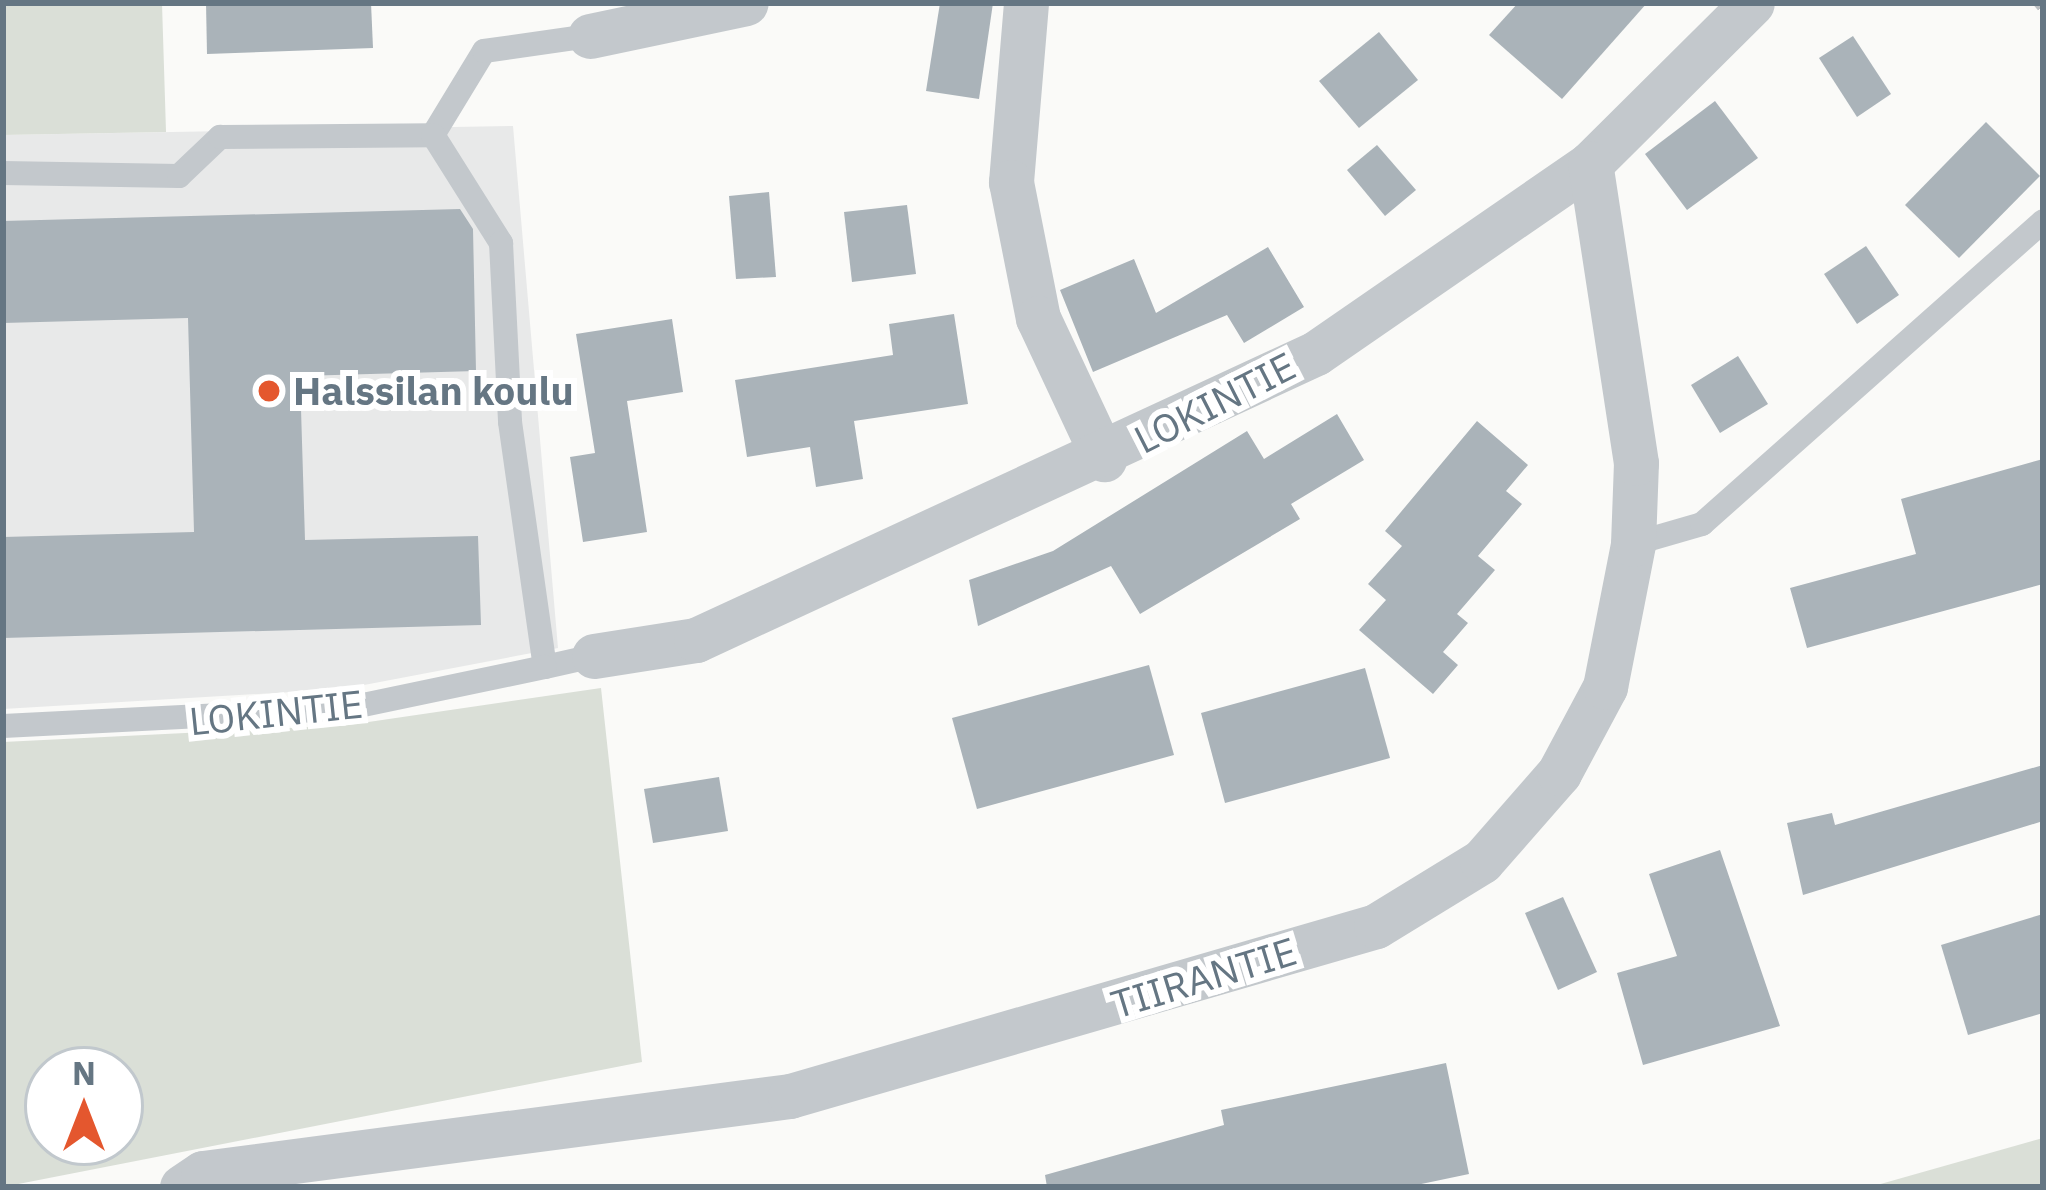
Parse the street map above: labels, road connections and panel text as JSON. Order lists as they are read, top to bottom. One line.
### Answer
{"streets":{"street":["LOKINTIE","TIIRANTIE"]},"crossings":[["LOKINTIE","TIIRANTIE"]],"places":["Halssilan koulu"],"north":"top"}
